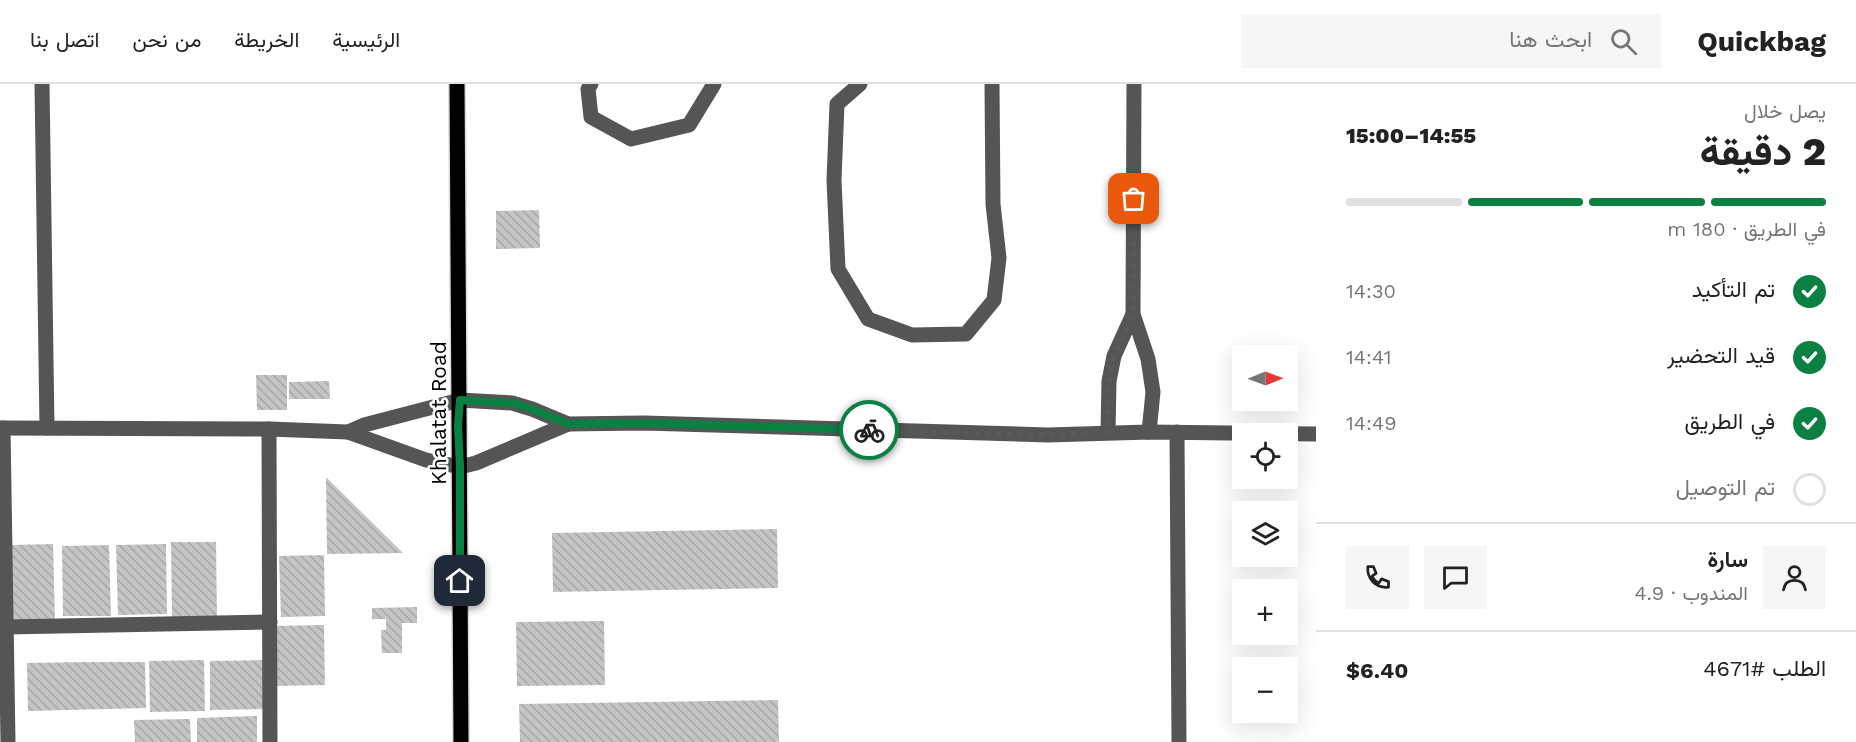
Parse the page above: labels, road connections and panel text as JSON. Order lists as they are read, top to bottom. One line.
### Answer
{"streets":{"main road":["Khalatat Road"]},"north":"right","page":{"header":"Quickbag","search":"ابحث هنا","nav":["الرئيسية","الخريطة","من نحن","اتصل بنا"],"heading":["2 دقيقة","يصل خلال","14:55–15:00"],"panel":["سارة","المندوب · 4.9","الطلب #4671","$6.40"],"bar":"في الطريق · 180 m","list":[["تم التأكيد","14:30"],["قيد التحضير","14:41"],["في الطريق","14:49"],"تم التوصيل"],"map_buttons":["+","−"]}}
